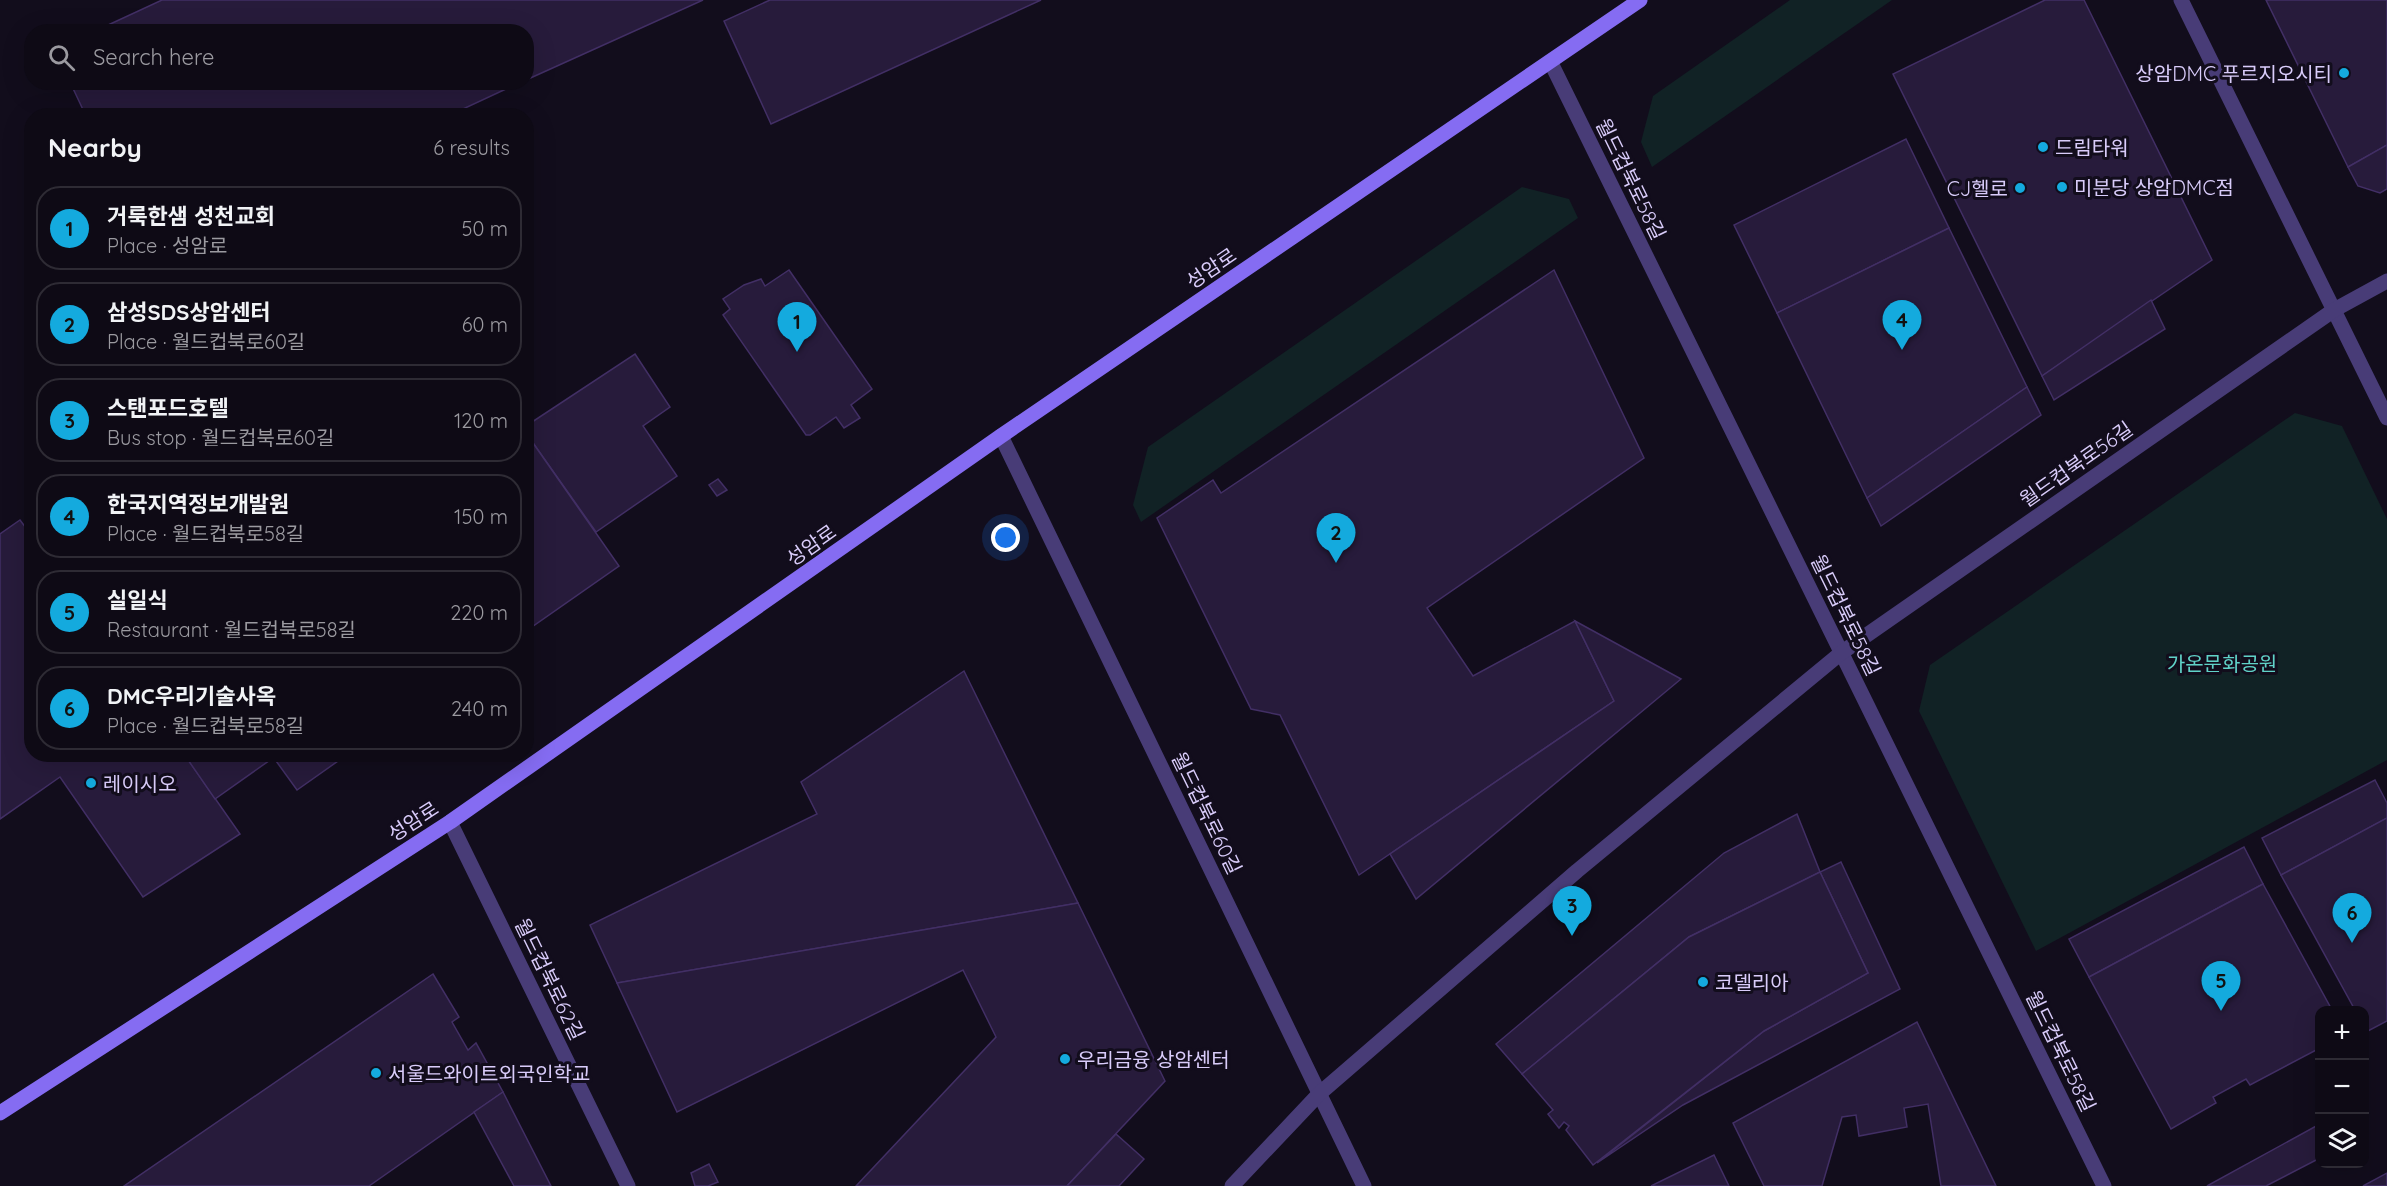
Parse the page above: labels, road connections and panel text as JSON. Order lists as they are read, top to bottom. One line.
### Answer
{"streets":{"main road":["성암로"],"street":["월드컵북로58길","월드컵북로56길","월드컵북로60길","월드컵북로62길"]},"crossings":[["월드컵북로58길","성암로"],["월드컵북로58길","월드컵북로56길"],["성암로","월드컵북로60길"],["성암로","월드컵북로62길"],["월드컵북로56길","월드컵북로60길"]],"parks":["가온문화공원"],"places":["상암DMC 푸르지오시티","드림타워","미분당 상암DMC점","CJ헬로","레이시오","코델리아","우리금융 상암센터","서울드와이트외국인학교"],"page":{"search":"Search here","heading":["Nearby","6 results"],"list":[{"mark":"1","name":"거룩한샘 성천교회","note":"Place · 성암로","value":"50 m"},{"mark":"2","name":"삼성SDS상암센터","note":"Place · 월드컵북로60길","value":"60 m"},{"mark":"3","name":"스탠포드호텔","note":"Bus stop · 월드컵북로60길","value":"120 m"},{"mark":"4","name":"한국지역정보개발원","note":"Place · 월드컵북로58길","value":"150 m"},{"mark":"5","name":"실일식","note":"Restaurant · 월드컵북로58길","value":"220 m"},{"mark":"6","name":"DMC우리기술사옥","note":"Place · 월드컵북로58길","value":"240 m"}],"pins":["4","1","2","3","6","5"],"map_buttons":["+","−"]}}
